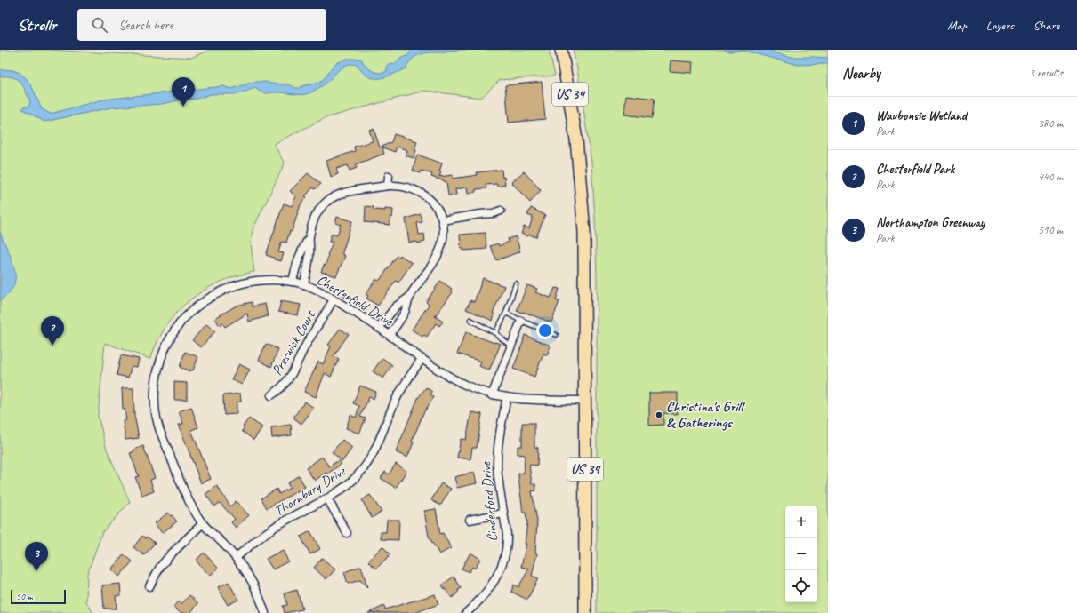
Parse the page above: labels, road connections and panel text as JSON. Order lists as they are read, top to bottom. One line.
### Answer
{"streets":{"main road":["US 34"],"street":["Chesterfield Drive","Preswick Court","Thornbury Drive","Cinderford Drive"]},"crossings":[["US 34","Chesterfield Drive"],["Chesterfield Drive","Preswick Court"],["Chesterfield Drive","Thornbury Drive"],["Chesterfield Drive","Cinderford Drive"]],"places":["Christina's Grill & Gatherings"],"scale_bar":"50 m","page":{"header":"Strollr","search":"Search here","nav":["Map","Layers","Share"],"heading":["Nearby","3 results"],"pins":["1","2","3"],"list":[{"mark":"1","name":"Waubonsie Wetland","note":"Park","value":"380 m"},{"mark":"2","name":"Chesterfield Park","note":"Park","value":"440 m"},{"mark":"3","name":"Northampton Greenway","note":"Park","value":"510 m"}],"map_buttons":["+","−"],"scale":"50 m"}}
